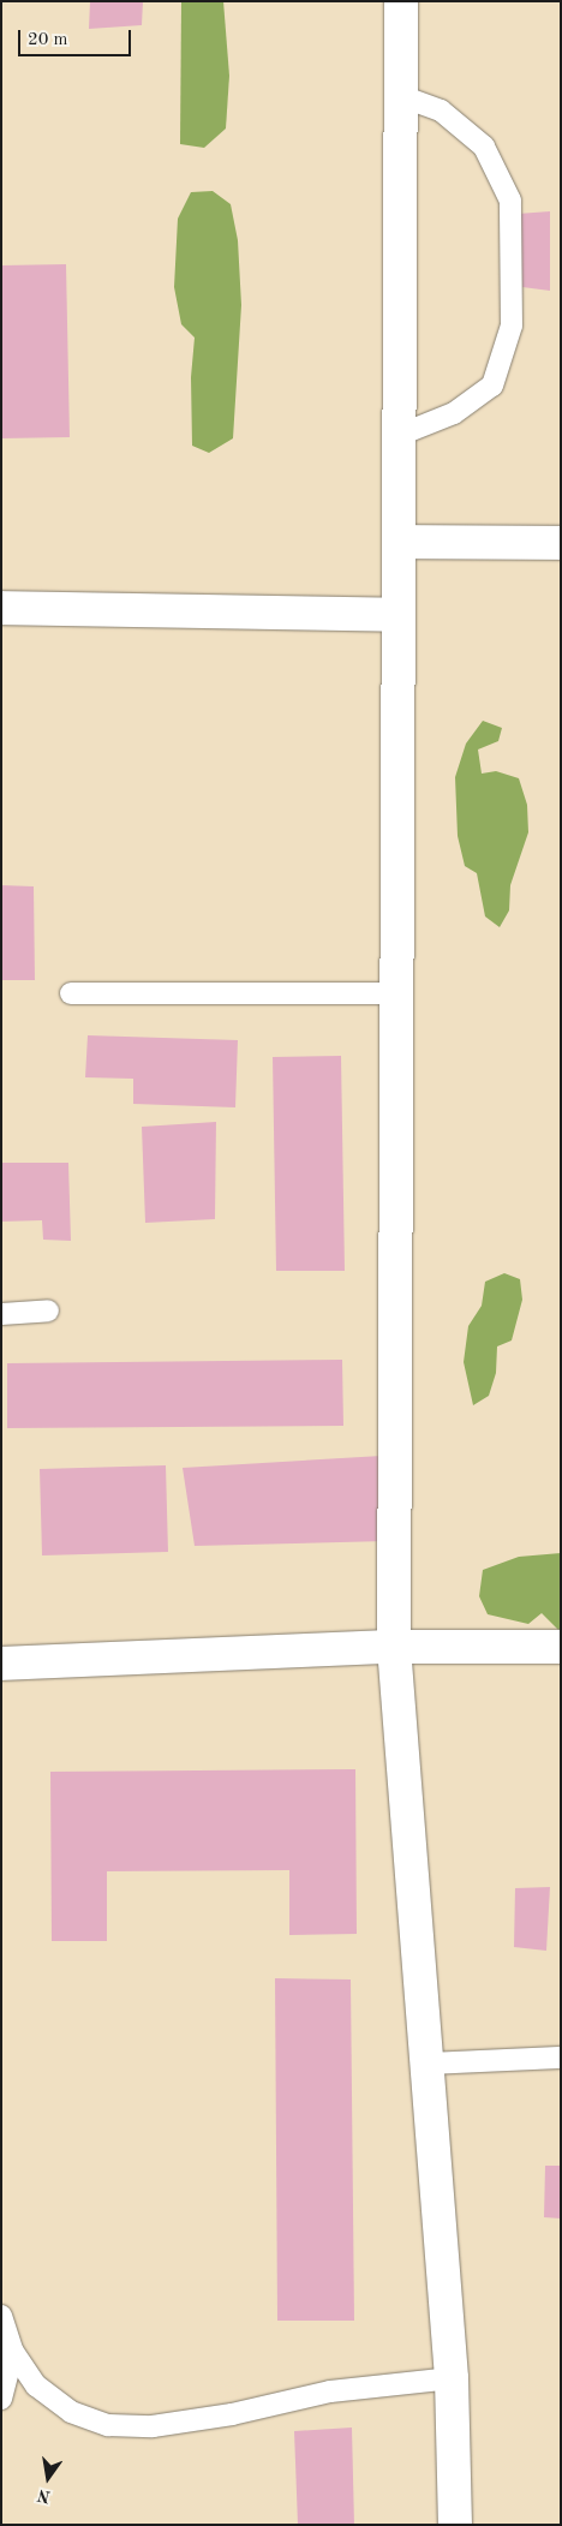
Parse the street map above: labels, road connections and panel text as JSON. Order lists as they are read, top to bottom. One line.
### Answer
{"scale_bar":"20 m","north":"bottom"}
